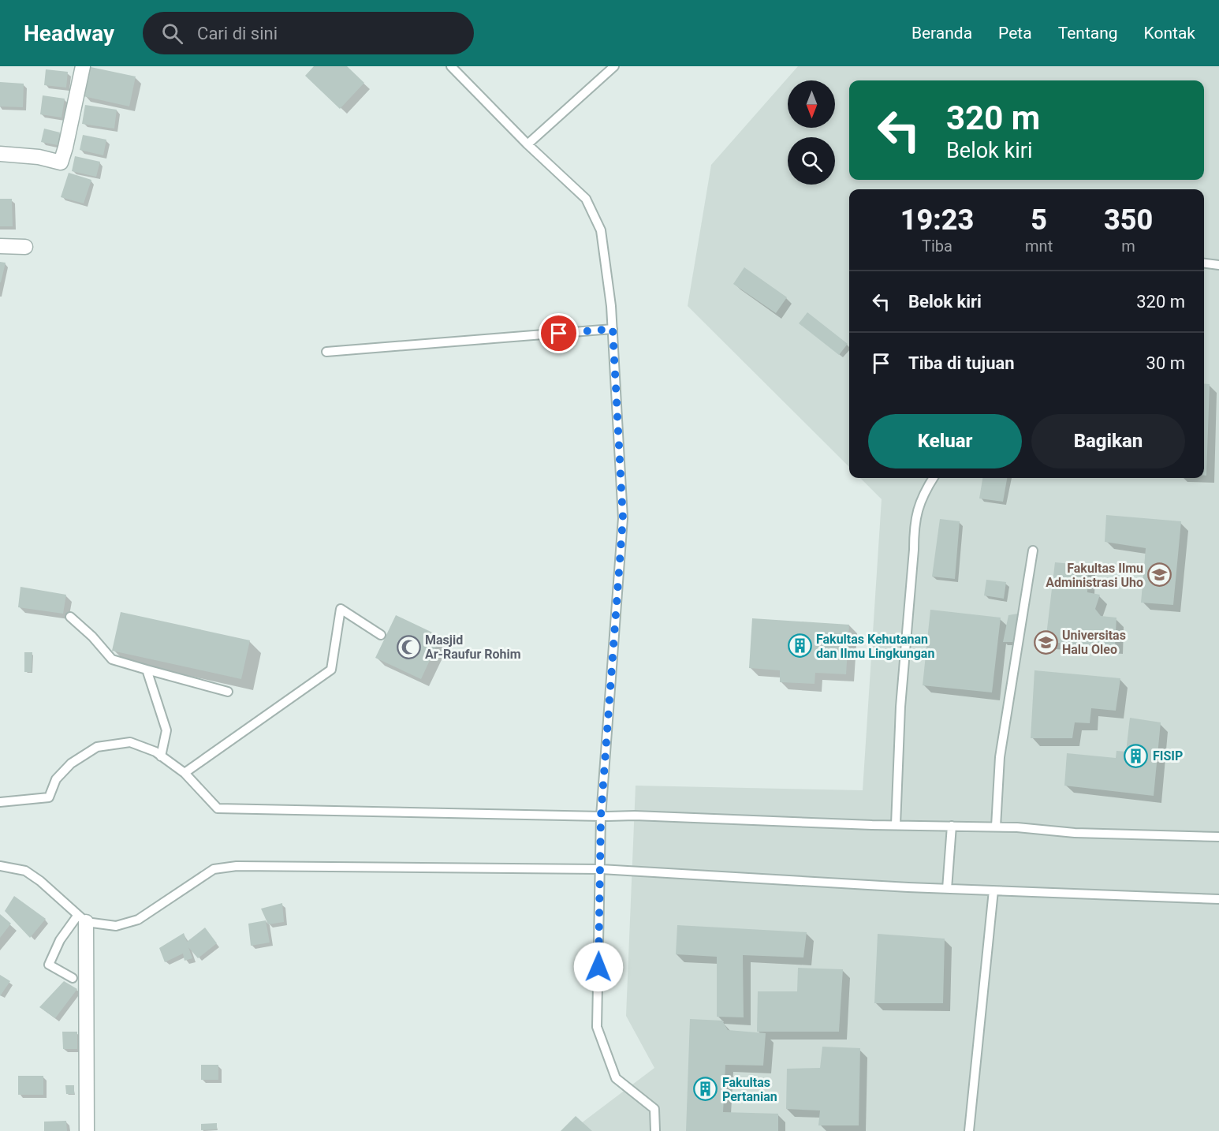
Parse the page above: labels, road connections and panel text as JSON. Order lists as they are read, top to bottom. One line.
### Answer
{"places":{"school or university":["Fakultas Ilmu Administrasi Uho","Universitas Halu Oleo"],"building":["Fakultas Kehutanan dan Ilmu Lingkungan","FISIP","Fakultas Pertanian"],"mosque":["Masjid Ar-Raufur Rohim"]},"north":"bottom","page":{"header":"Headway","search":"Cari di sini","nav":["Beranda","Peta","Tentang","Kontak"],"turn":["320 m","Belok kiri"],"eta":["19:23","Tiba","5","mnt","350","m"],"list":[{"name":"Belok kiri","value":"320 m"},{"name":"Tiba di tujuan","value":"30 m"}],"buttons":["Keluar","Bagikan"]}}
